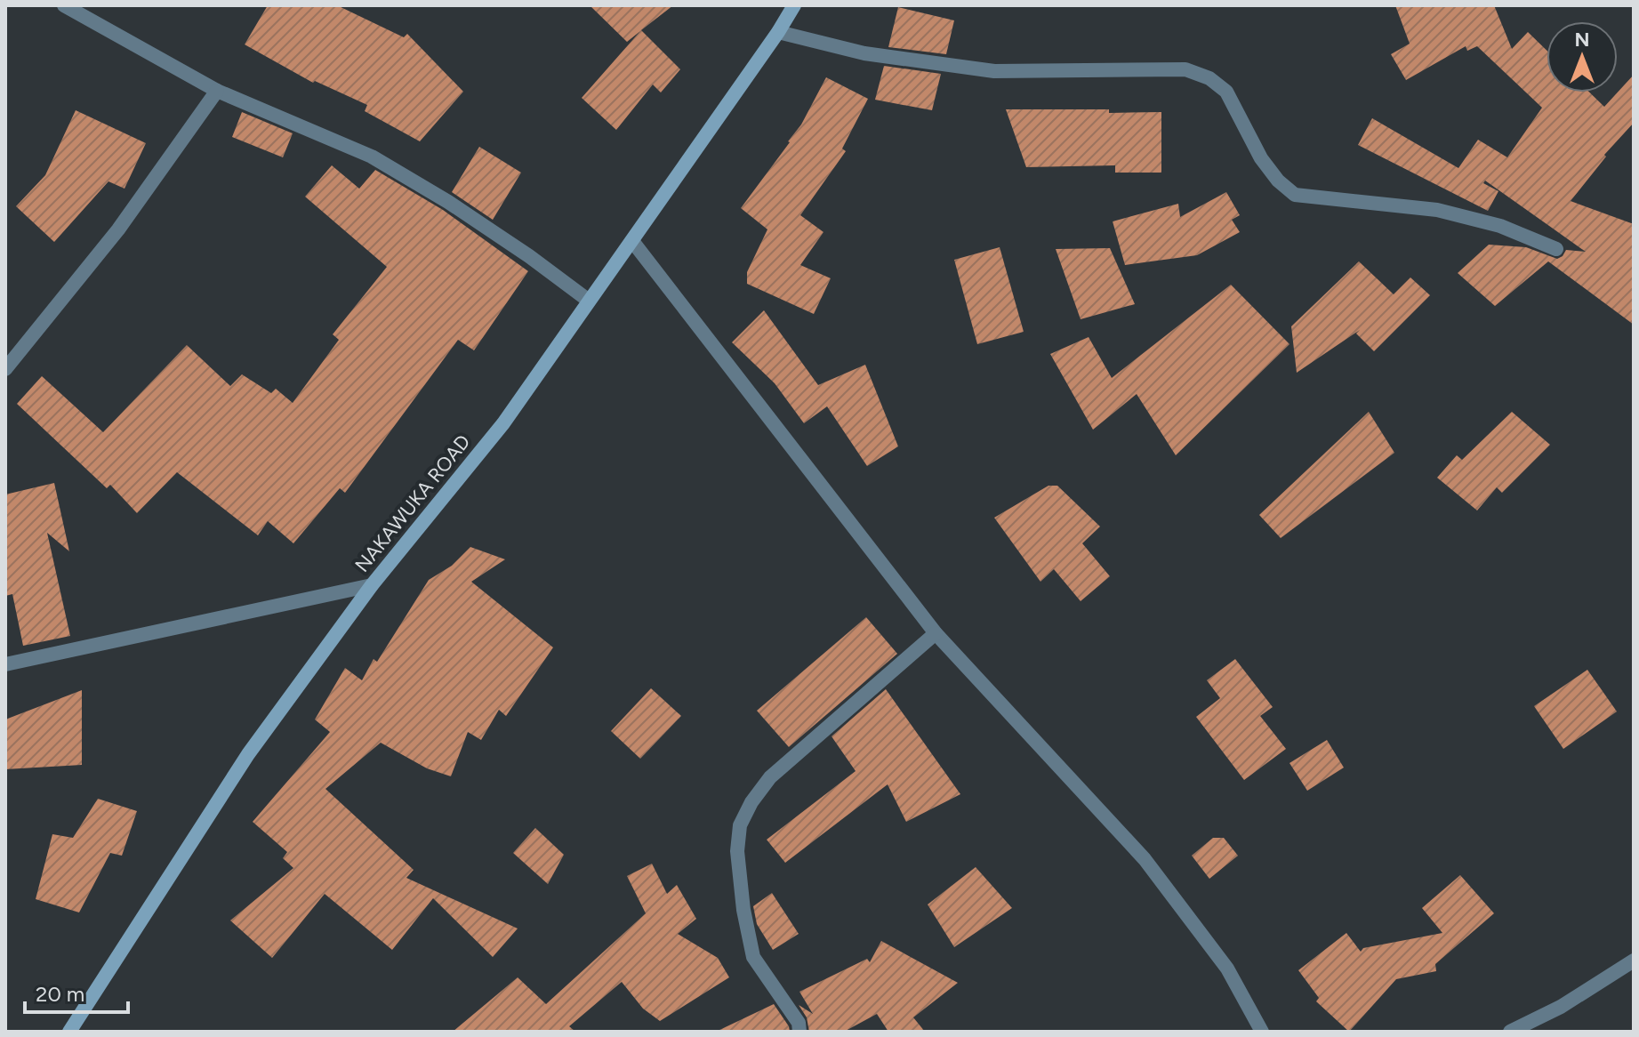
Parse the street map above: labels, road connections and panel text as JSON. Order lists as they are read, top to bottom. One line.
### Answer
{"streets":{"main road":["NAKAWUKA ROAD"]},"scale_bar":"20 m","north":"top"}
